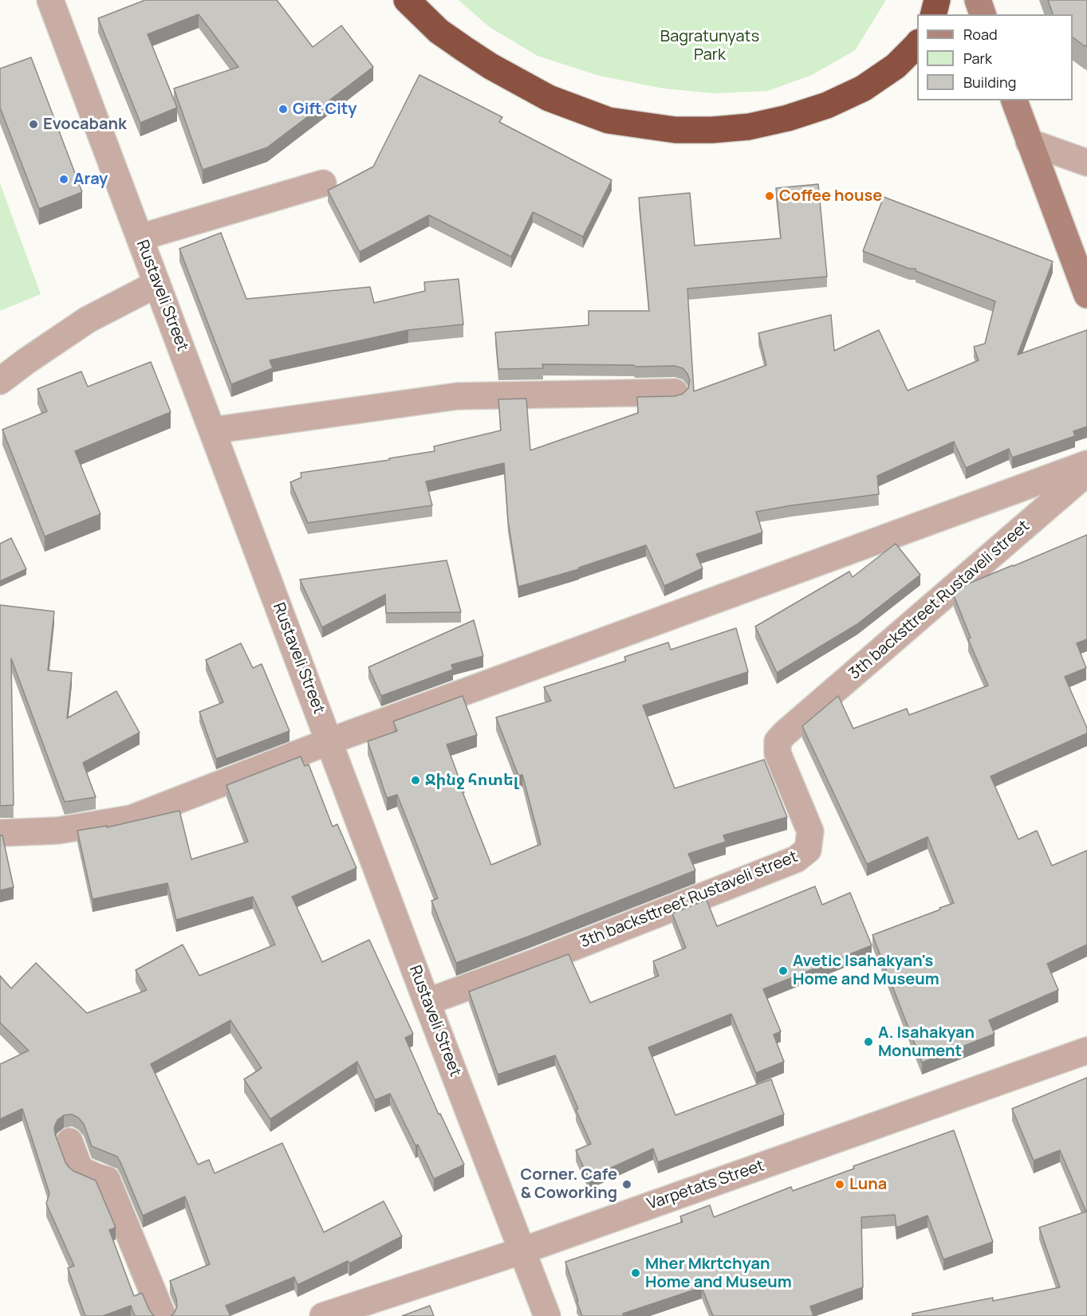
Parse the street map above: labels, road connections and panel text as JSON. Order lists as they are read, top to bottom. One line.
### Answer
{"streets":{"street":["Rustaveli Street","3th backsttreet Rustaveli street","Varpetats Street"]},"crossings":[["Rustaveli Street","3th backsttreet Rustaveli street"],["Rustaveli Street","Varpetats Street"]],"parks":["Bagratunyats Park"],"places":["Gift City","Evocabank","Aray","Coffee house","Ջինջ հոտել","Avetic Isahakyan's Home and Museum","A. Isahakyan Monument","Corner. Cafe & Coworking","Luna","Mher Mkrtchyan Home and Museum"],"legend":["Road","Park","Building"]}
